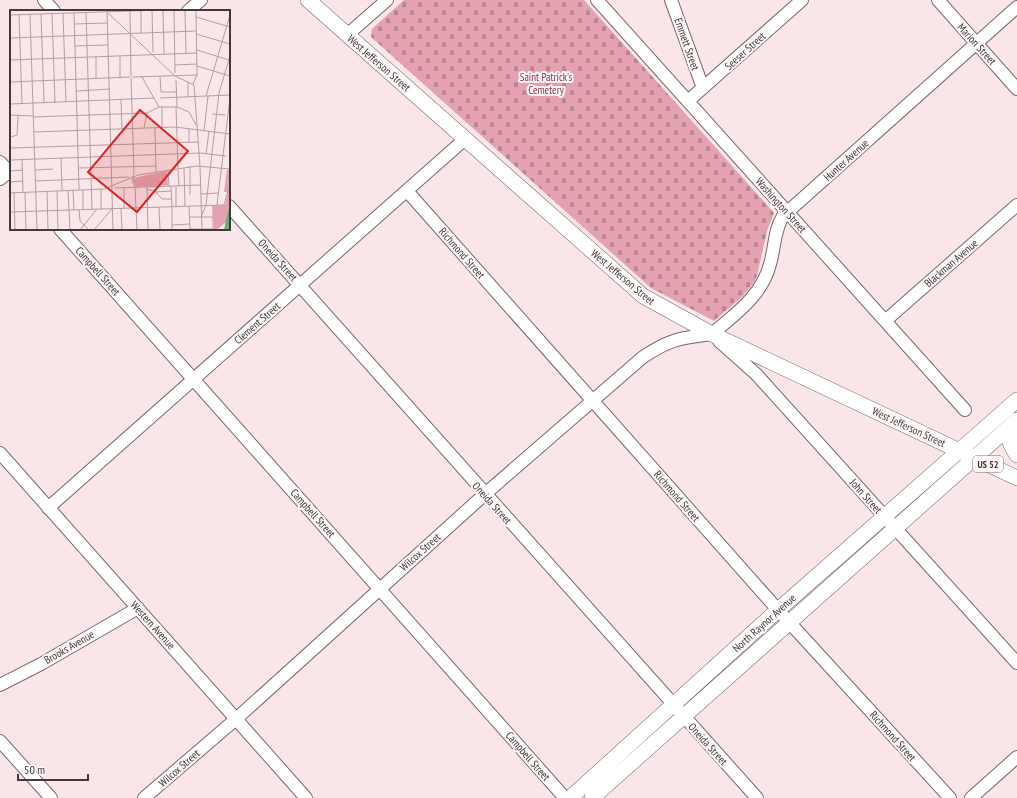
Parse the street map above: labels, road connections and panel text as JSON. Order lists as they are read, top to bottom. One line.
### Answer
{"streets":{"main road":["West Jefferson Street","US 52","North Raynor Avenue"],"street":["Emmett Street","Marion Street","Seeser Street","Hunter Avenue","Washington Street","Richmond Street","Oneida Street","Blackman Avenue","Campbell Street","Clement Street","John Street","Wilcox Street","Western Avenue","Brooks Avenue"]},"crossings":[["Emmett Street","Seeser Street"],["Marion Street","Hunter Avenue"],["Seeser Street","Washington Street"],["West Jefferson Street","Hunter Avenue"],["West Jefferson Street","Clement Street"],["West Jefferson Street","US 52"],["West Jefferson Street","John Street"],["West Jefferson Street","Wilcox Street"],["West Jefferson Street","North Raynor Avenue"],["Hunter Avenue","Washington Street"],["Hunter Avenue","John Street"],["Hunter Avenue","Wilcox Street"],["Washington Street","Blackman Avenue"],["Richmond Street","Clement Street"],["Richmond Street","Wilcox Street"],["Richmond Street","North Raynor Avenue"],["Oneida Street","Clement Street"],["Oneida Street","Wilcox Street"],["Oneida Street","North Raynor Avenue"],["Campbell Street","Clement Street"],["Campbell Street","Wilcox Street"],["Clement Street","Western Avenue"],["US 52","North Raynor Avenue"],["John Street","Wilcox Street"],["John Street","North Raynor Avenue"],["Wilcox Street","Western Avenue"],["Western Avenue","Brooks Avenue"]],"parks":["Saint Patrick's Cemetery"],"scale_bar":"50 m"}
